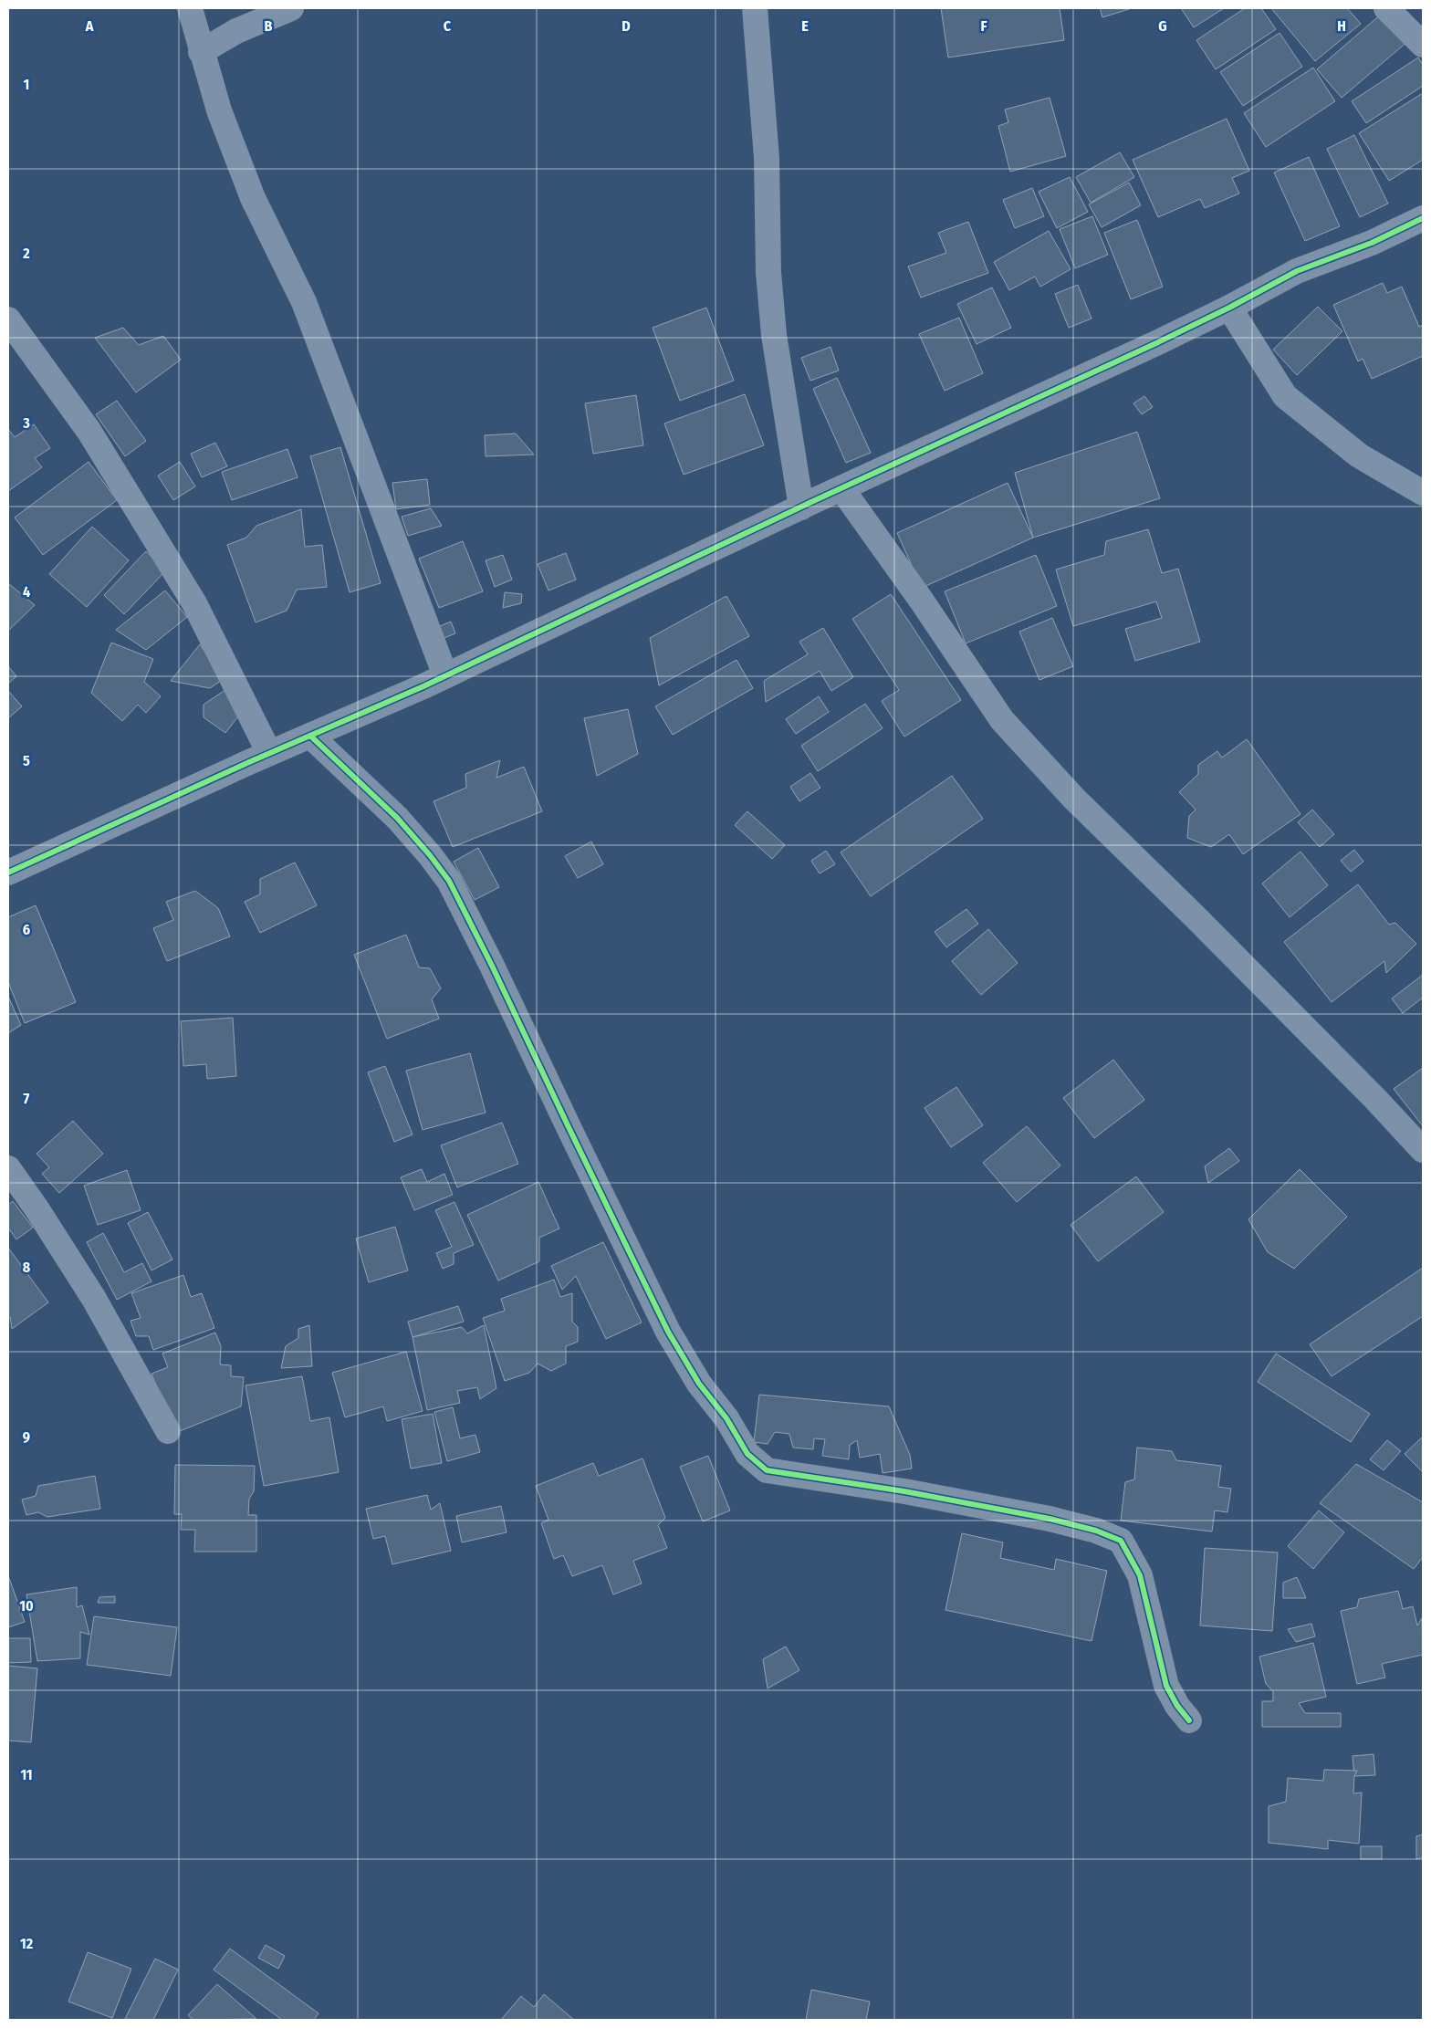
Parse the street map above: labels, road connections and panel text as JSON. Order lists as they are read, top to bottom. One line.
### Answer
{"grid":{"columns":["A","B","C","D","E","F","G","H"],"rows":["1","2","3","4","5","6","7","8","9","10","11","12"]}}
